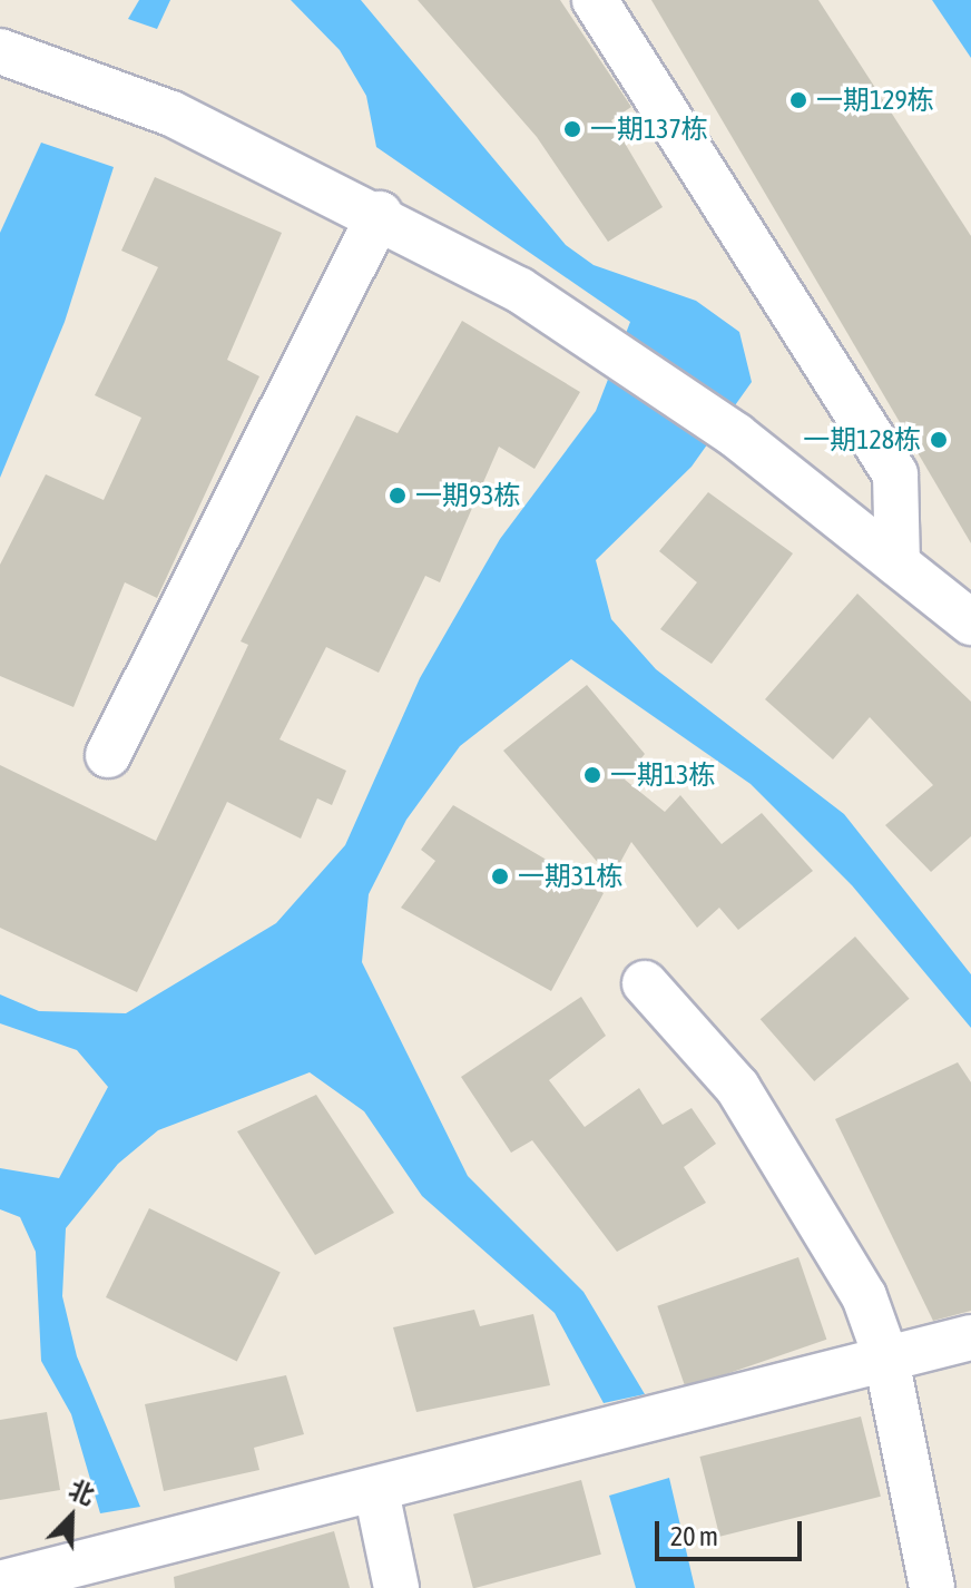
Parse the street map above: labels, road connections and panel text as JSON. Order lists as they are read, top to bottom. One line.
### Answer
{"places":["一期129栋","一期137栋","一期128栋","一期93栋","一期13栋","一期31栋"],"scale_bar":"20 m","north":"top right"}
